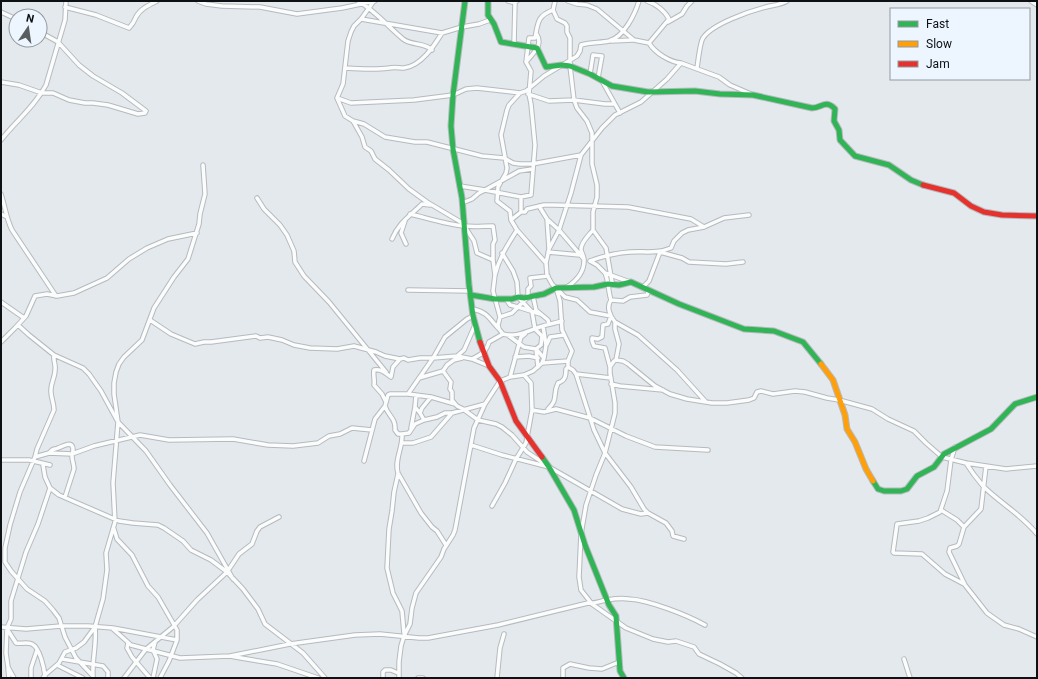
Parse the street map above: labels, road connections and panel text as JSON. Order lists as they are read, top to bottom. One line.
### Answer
{"legend":["Fast","Slow","Jam"],"north":"top"}
